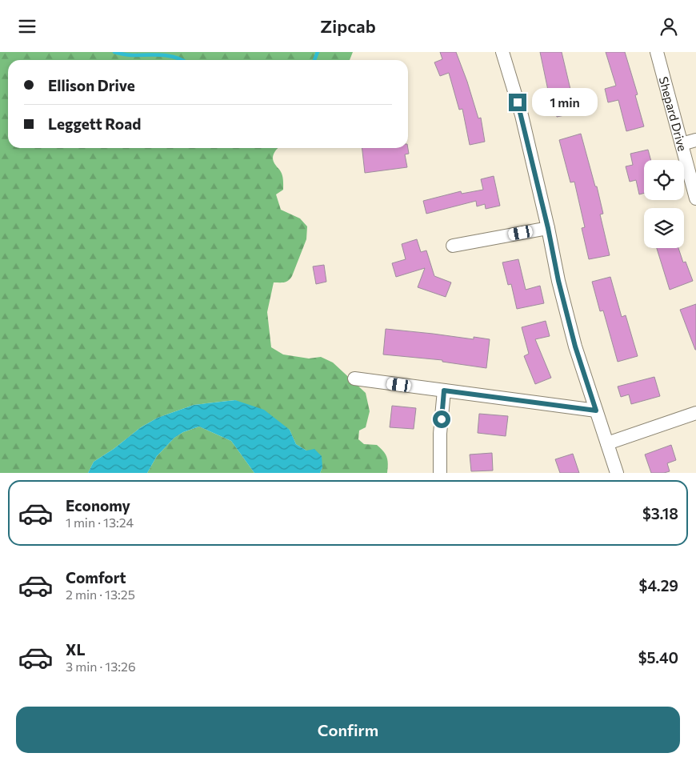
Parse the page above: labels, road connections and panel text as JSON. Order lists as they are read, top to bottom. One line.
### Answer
{"streets":{"street":["Shepard Drive"]},"page":{"header":"Zipcab","banner":["Ellison Drive","Leggett Road"],"bubble":"1 min","list":[{"name":"Economy","note":"1 min · 13:24","value":"$3.18"},{"name":"Comfort","note":"2 min · 13:25","value":"$4.29"},{"name":"XL","note":"3 min · 13:26","value":"$5.40"}],"buttons":"Confirm"}}
